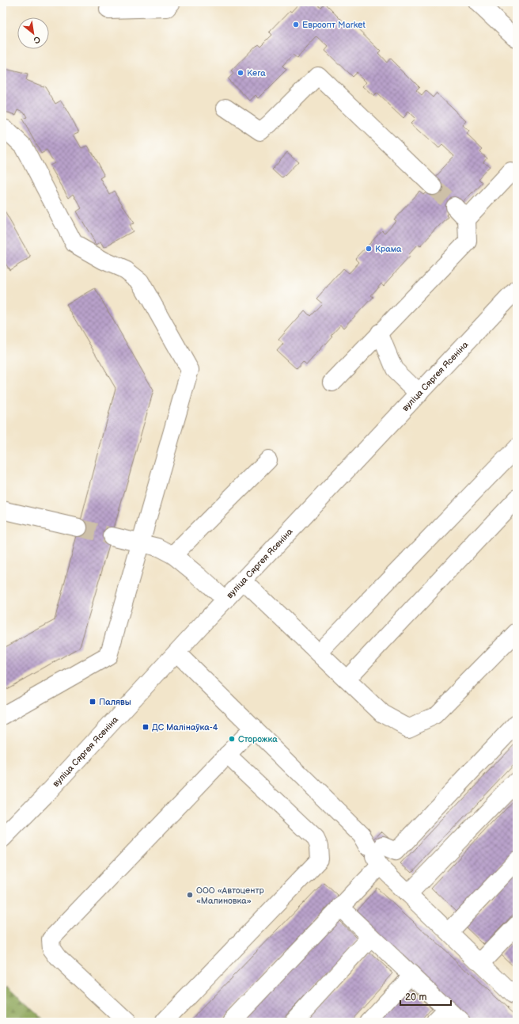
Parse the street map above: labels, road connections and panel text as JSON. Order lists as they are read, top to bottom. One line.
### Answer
{"streets":{"main road":["вуліца Сяргея Ясеніна"]},"places":{"other":["Евроопт Market","Кега","Крама","Сторожка","ООО «Автоцентр «Малиновка»"],"transit":["Палявы","ДС Малінаўка-4"]},"scale_bar":"20 m","north":"bottom right"}
